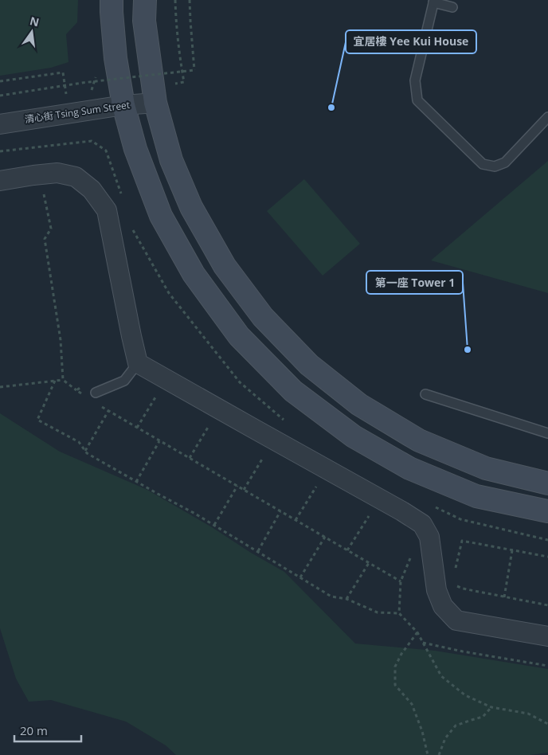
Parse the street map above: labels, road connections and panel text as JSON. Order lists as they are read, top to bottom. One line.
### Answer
{"streets":{"street":["清心街 Tsing Sum Street"]},"places":["宜居樓 Yee Kui House","第一座 Tower 1"],"scale_bar":"20 m","north":"top"}
